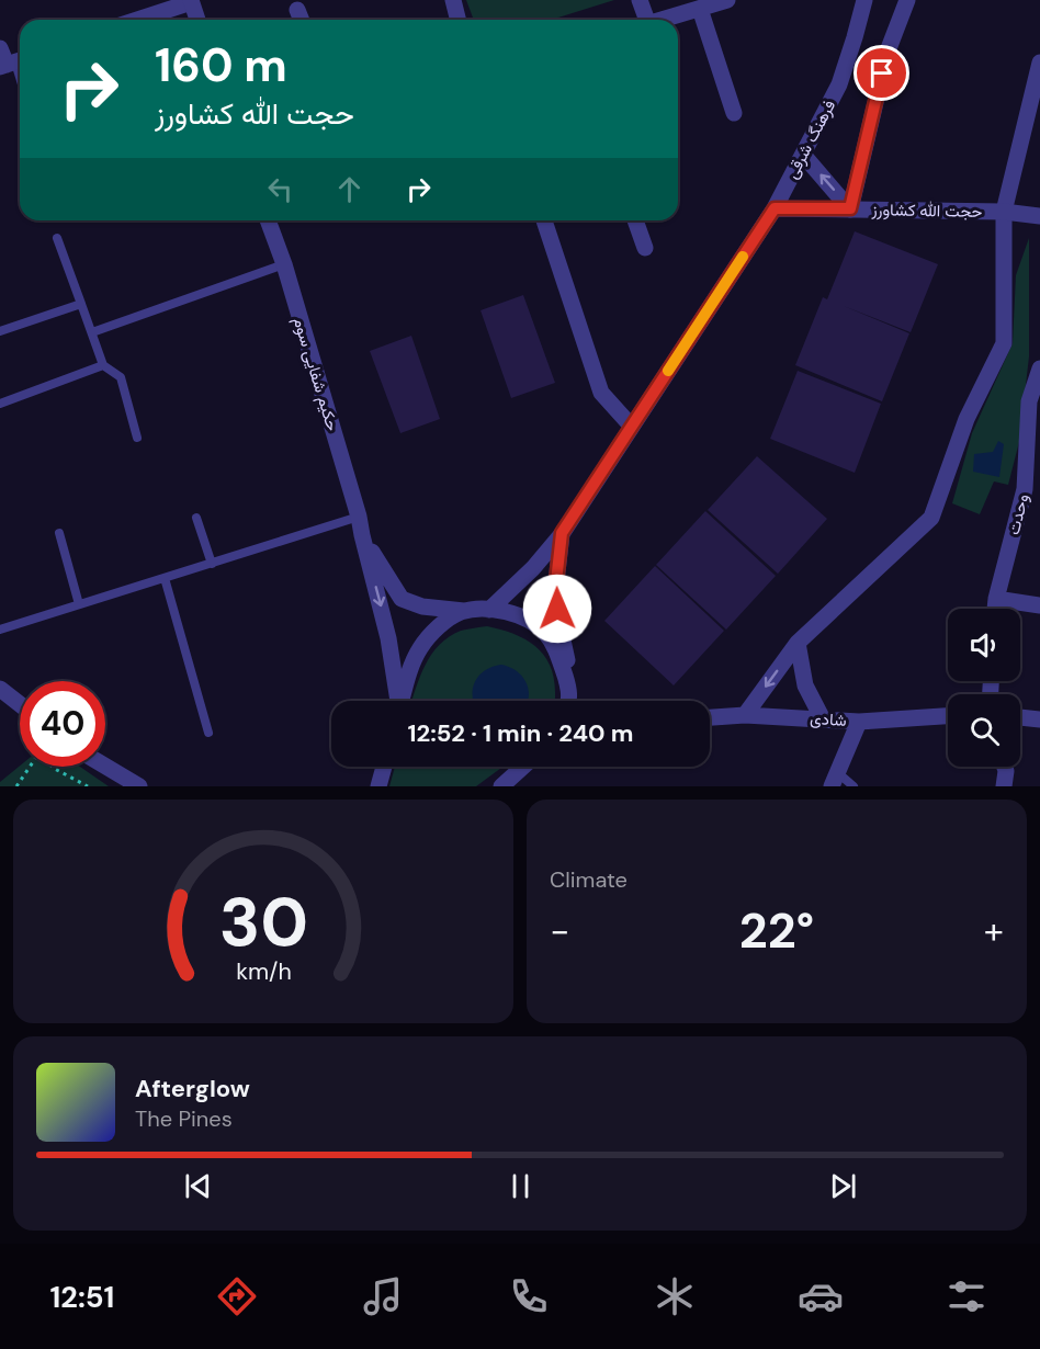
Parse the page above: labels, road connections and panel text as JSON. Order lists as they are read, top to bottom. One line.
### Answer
{"streets":{"street":["فرهنگ شرقی","حجت الله کشاورز","حکیم شفایی سوم","وحدت","شادی"]},"crossings":[["فرهنگ شرقی","حجت الله کشاورز"]],"page":{"turn":["160 m","حجت الله کشاورز"],"limit":"40","trip":"12:52 · 1 min · 240 m","tile":"Climate","heat":["−","22°","+"],"song":["Afterglow","The Pines"],"tabs":"12:51","gauge":["30","km/h"]}}
